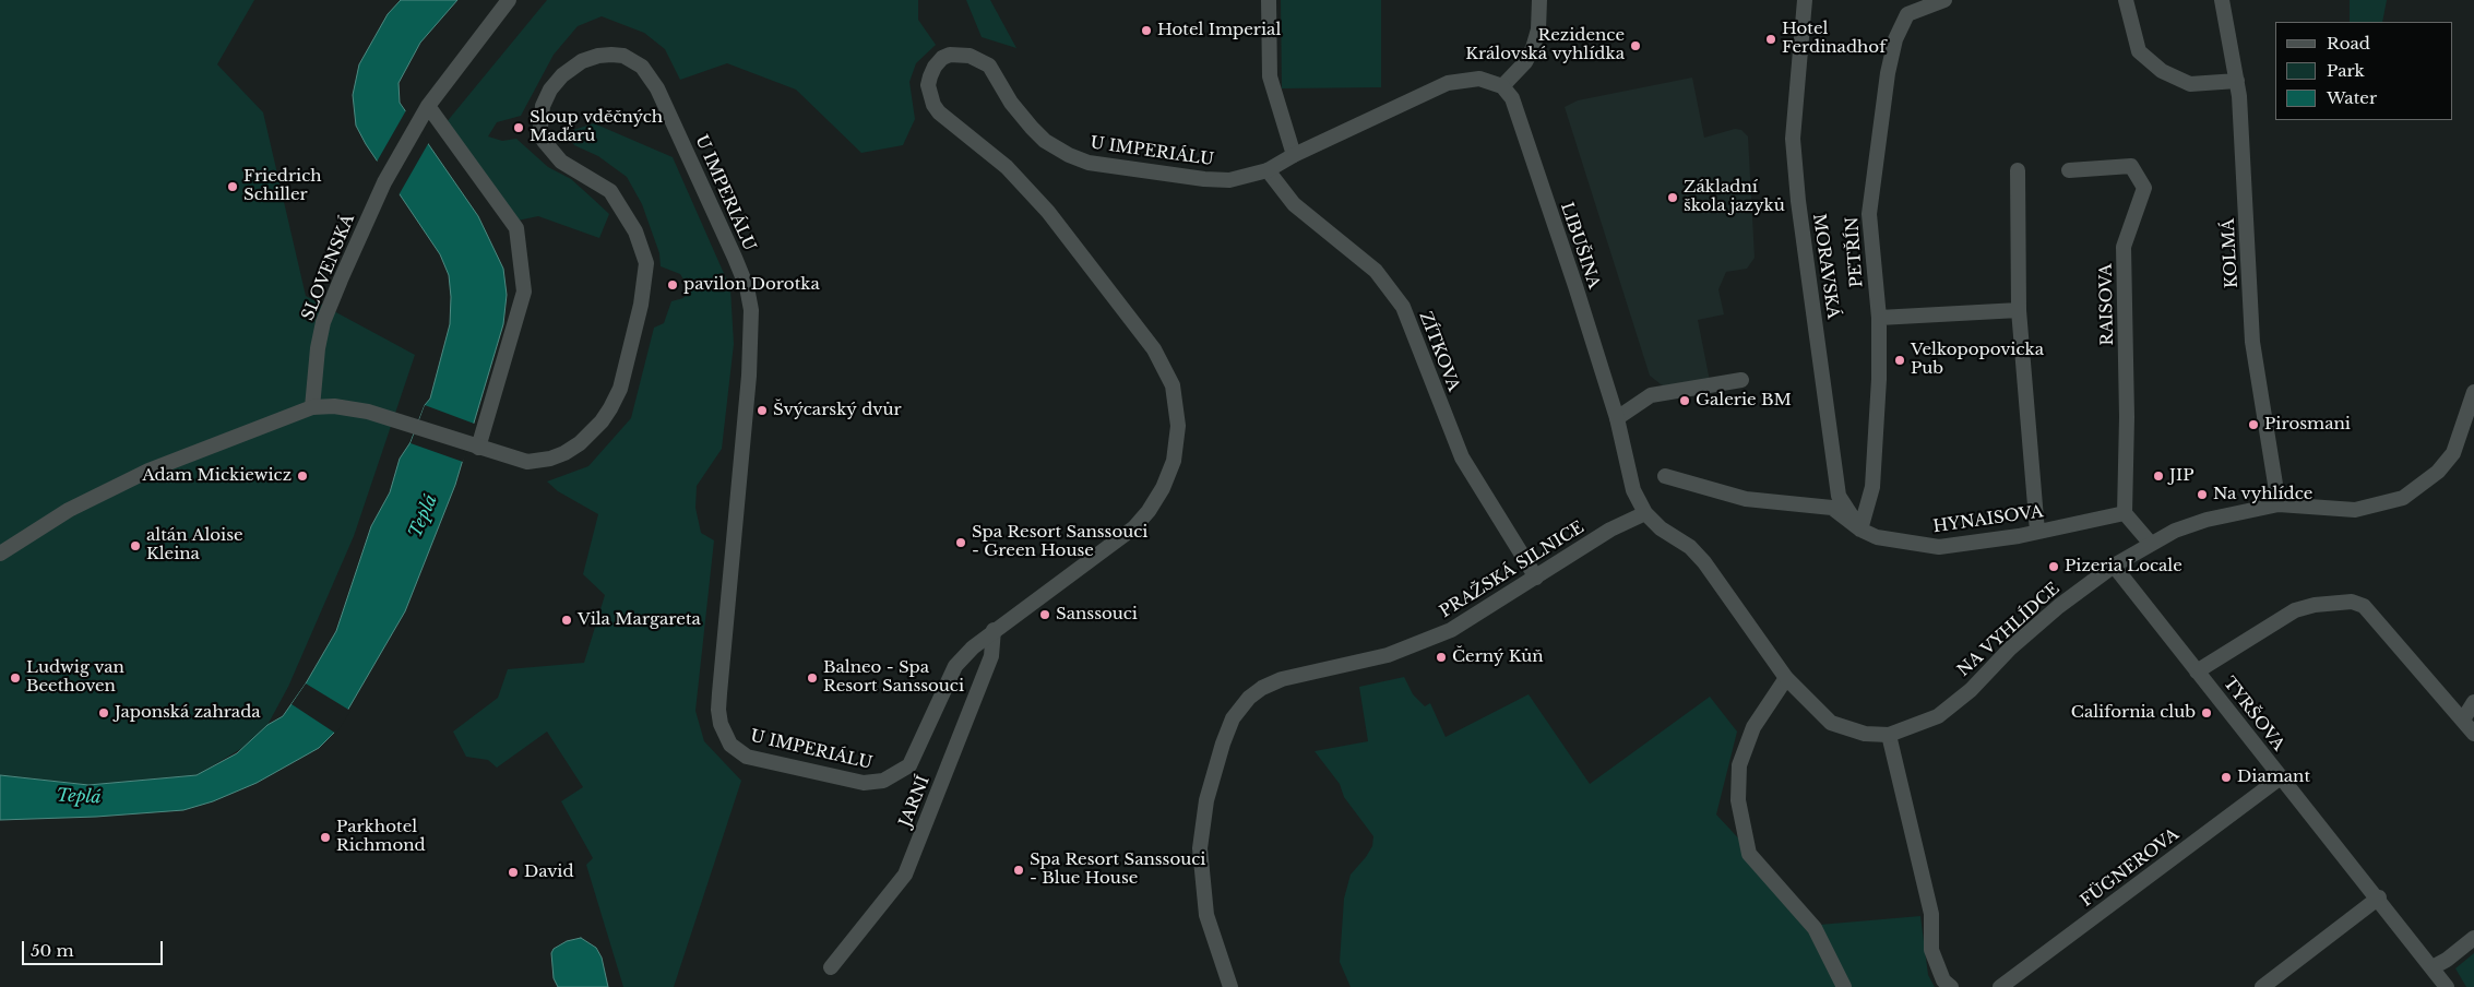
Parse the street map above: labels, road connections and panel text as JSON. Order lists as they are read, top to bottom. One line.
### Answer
{"streets":{"street":["U IMPERIÁLU","LIBUŠINA","PETŘÍN","KOLMÁ","MORAVSKÁ","SLOVENSKÁ","RAISOVA","ZÍTKOVA","HYNAISOVA","PRAŽSKÁ SILNICE","NA VYHLÍDCE","TYRŠOVA","JARNÍ","FÜGNEROVA"]},"crossings":[["U IMPERIÁLU","LIBUŠINA"],["U IMPERIÁLU","SLOVENSKÁ"],["U IMPERIÁLU","ZÍTKOVA"],["U IMPERIÁLU","JARNÍ"],["LIBUŠINA","PRAŽSKÁ SILNICE"],["LIBUŠINA","NA VYHLÍDCE"],["PETŘÍN","MORAVSKÁ"],["PETŘÍN","HYNAISOVA"],["KOLMÁ","NA VYHLÍDCE"],["MORAVSKÁ","HYNAISOVA"],["RAISOVA","HYNAISOVA"],["ZÍTKOVA","PRAŽSKÁ SILNICE"],["PRAŽSKÁ SILNICE","NA VYHLÍDCE"],["NA VYHLÍDCE","TYRŠOVA"],["TYRŠOVA","FÜGNEROVA"]],"water":["Teplá"],"places":["Hotel Imperial","Hotel Ferdinadhof","Rezidence Královská vyhlídka","Sloup vděčných Maďarů","Friedrich Schiller","Základní škola jazyků","pavilon Dorotka","Velkopopovicka Pub","Galerie BM","Švýcarský dvůr","Pirosmani","Adam Mickiewicz","JIP","Na vyhlídce","Spa Resort Sanssouci - Green House","altán Aloise Kleina","Pizeria Locale","Sanssouci","Vila Margareta","Černý Kůň","Ludwig van Beethoven","Balneo - Spa Resort Sanssouci","Japonská zahrada","California club","Diamant","Parkhotel Richmond","Spa Resort Sanssouci - Blue House","David"],"legend":["Road","Park","Water"],"scale_bar":"50 m"}
